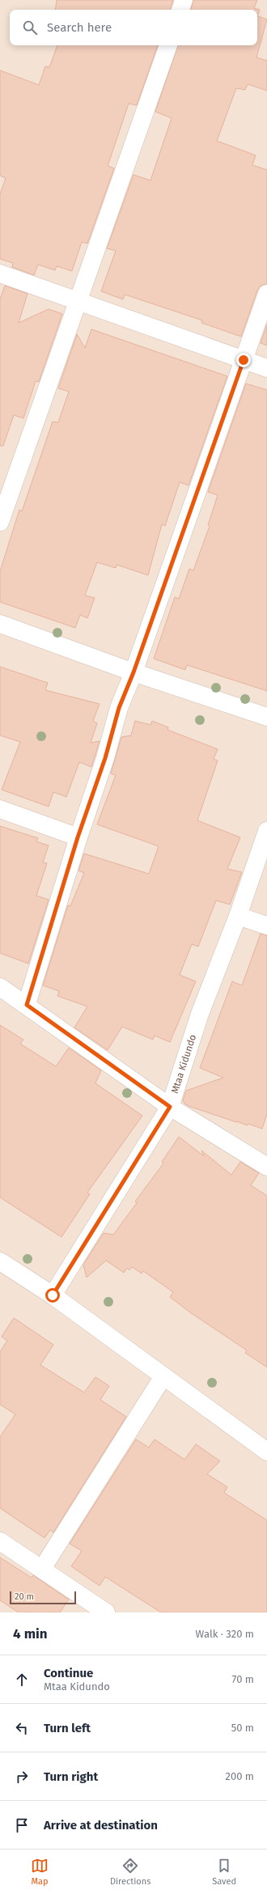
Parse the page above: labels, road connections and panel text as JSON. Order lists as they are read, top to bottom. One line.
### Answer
{"streets":{"street":["Mtaa Kidundo"]},"scale_bar":"20 m","page":{"search":"Search here","scale":"20 m","heading":["4 min","Walk · 320 m"],"list":[["Continue","Mtaa Kidundo","70 m"],["Turn left","50 m"],["Turn right","200 m"],"Arrive at destination"],"nav":["Map","Directions","Saved"]}}
